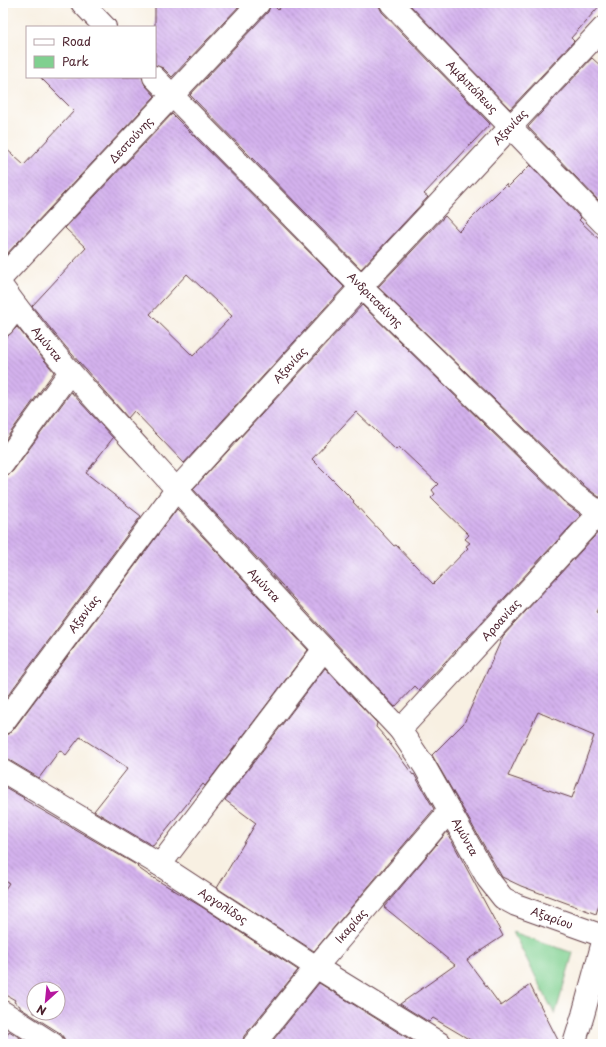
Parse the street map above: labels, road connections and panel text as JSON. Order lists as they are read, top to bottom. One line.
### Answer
{"streets":{"street":["Αμφιπόλεως","Αξανίας","Δεστούνης","Ανδριτσαίνης","Αμύντα","Αροανίας","Αργολίδος","Αξαρίου","Ικαρίας"]},"crossings":[["Αμφιπόλεως","Αξανίας"],["Αξανίας","Ανδριτσαίνης"],["Αξανίας","Αμύντα"],["Δεστούνης","Ανδριτσαίνης"],["Ανδριτσαίνης","Αροανίας"],["Αμύντα","Αροανίας"],["Αμύντα","Αξαρίου"],["Αμύντα","Ικαρίας"],["Αργολίδος","Ικαρίας"]],"legend":["Road","Park"],"north":"bottom left"}
